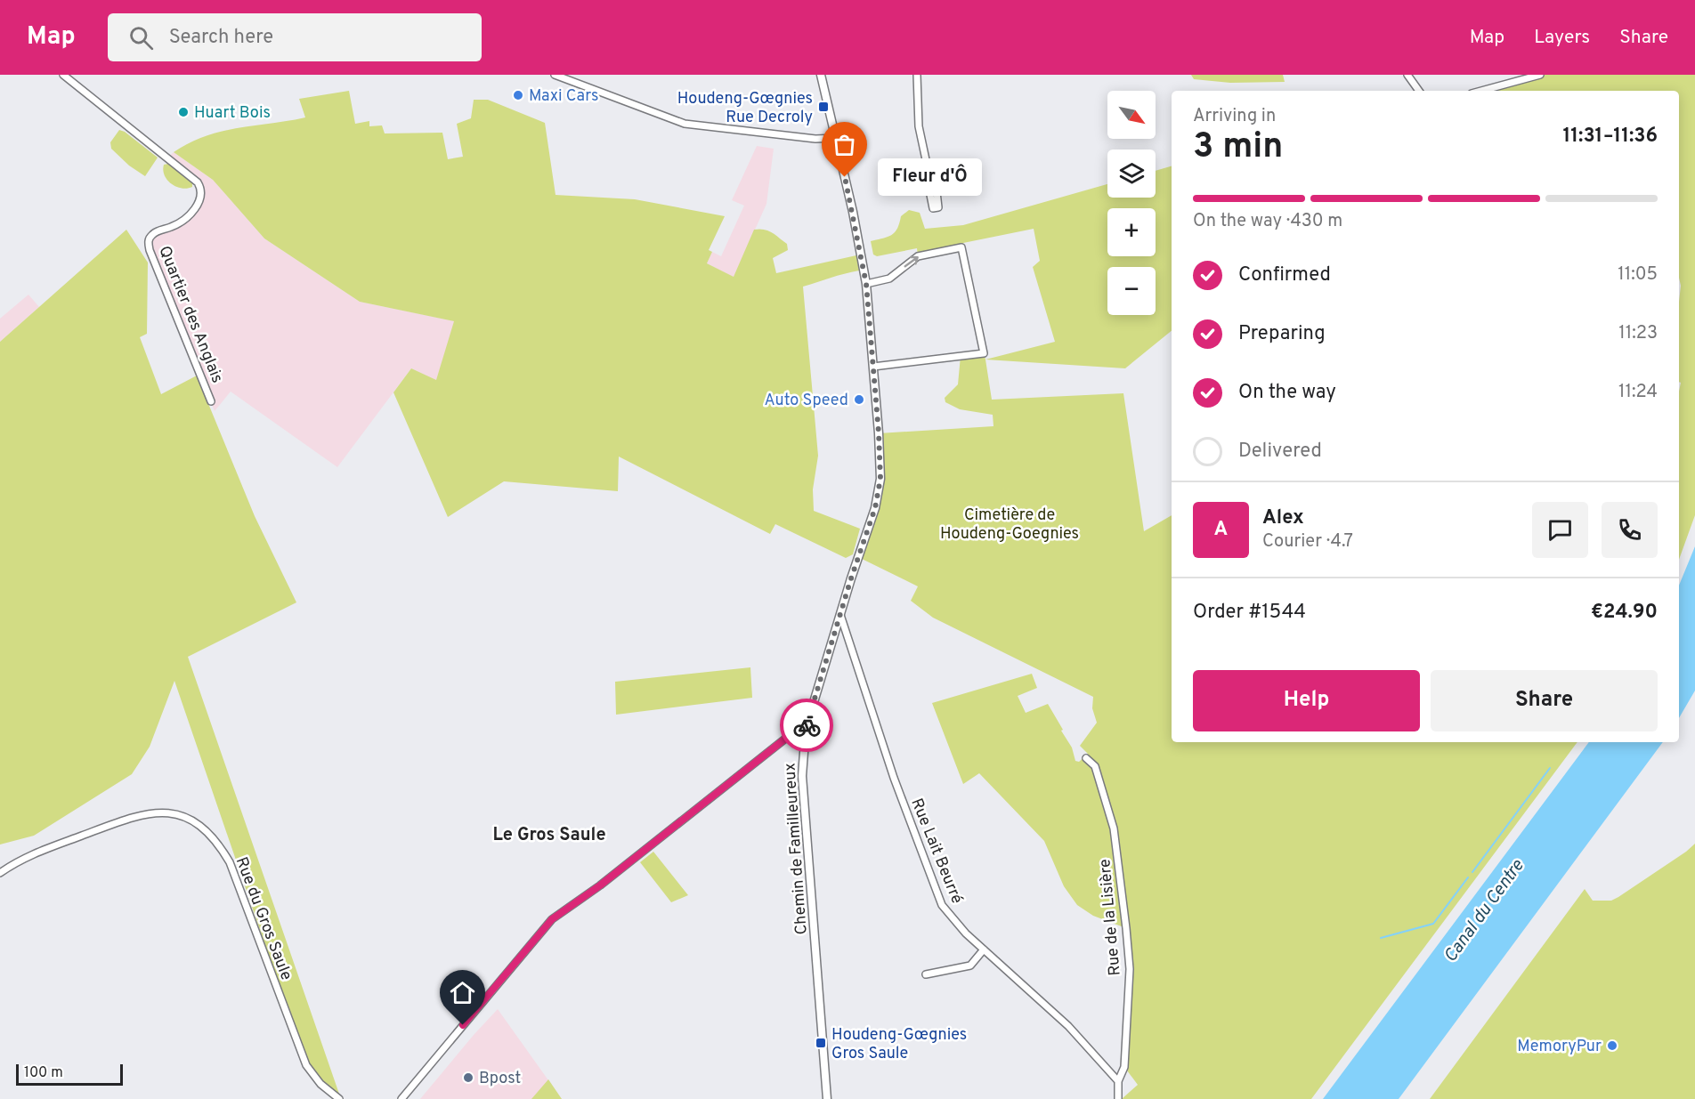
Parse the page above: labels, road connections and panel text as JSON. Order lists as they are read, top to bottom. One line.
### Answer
{"streets":{"street":["Quartier des Anglais","Chemin de Familleureux","Rue Lait Beurré","Rue de la Lisière","Rue du Gros Saule"]},"crossings":[["Chemin de Familleureux","Rue Lait Beurré"],["Rue Lait Beurré","Rue de la Lisière"]],"districts":["Le Gros Saule"],"water":["Canal du Centre"],"parks":["Cimetière de Houdeng-Goegnies"],"places":{"other":["Maxi Cars","Huart Bois","Fleur d'Ô","Auto Speed","MemoryPur","Bpost"],"transit":["Houdeng-Gœgnies Rue Decroly","Houdeng-Gœgnies Gros Saule"]},"scale_bar":"100 m","north":"bottom right","page":{"header":"Map","search":"Search here","nav":["Map","Layers","Share"],"map_buttons":["+","−"],"heading":["3 min","Arriving in","11:31–11:36"],"panel":["Alex","Courier · 4.7","Order #1544","€24.90"],"bubble":"Fleur d'Ô","bar":"On the way · 430 m","list":[["Confirmed","11:05"],["Preparing","11:23"],["On the way","11:24"],"Delivered"],"round":"A","buttons":["Help","Share"],"scale":"100 m"}}
